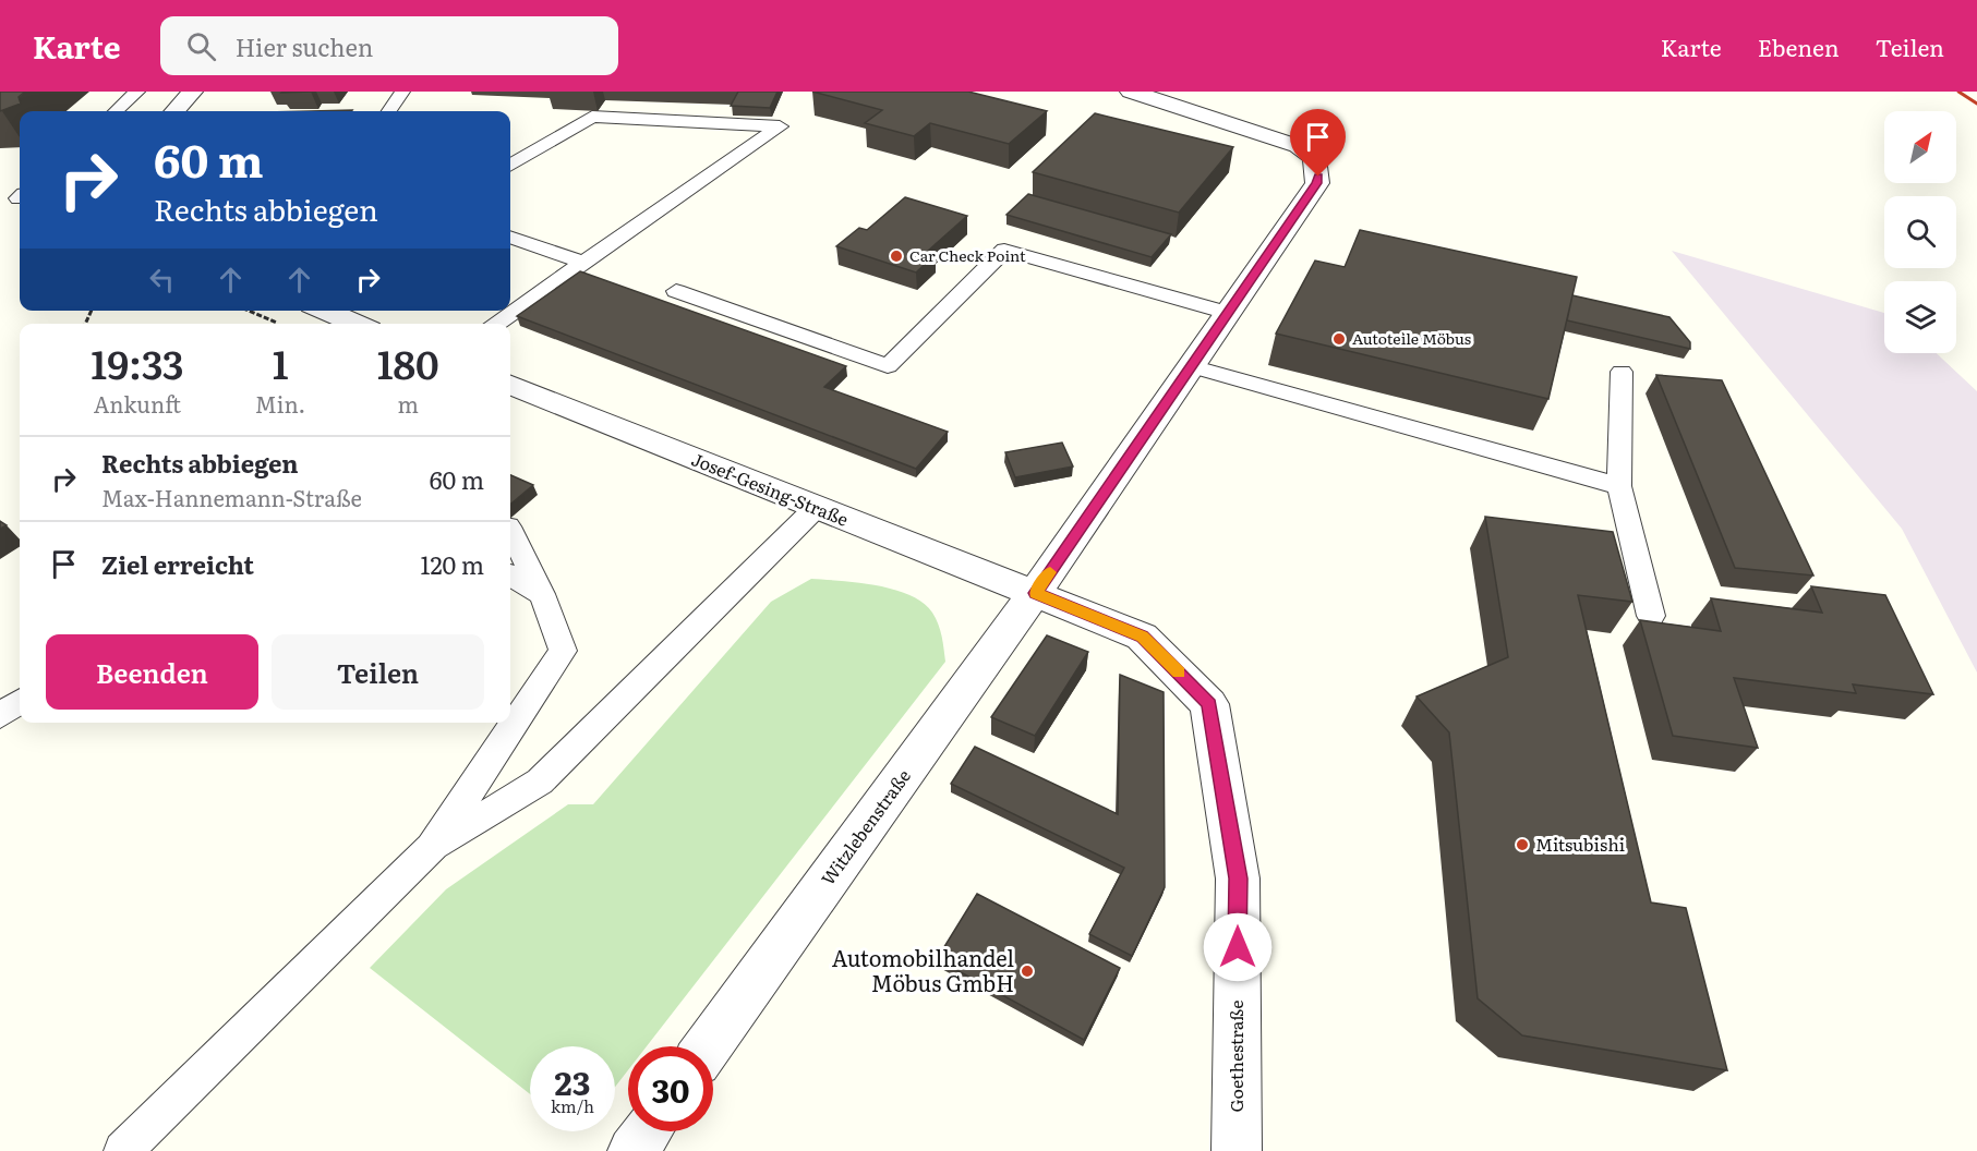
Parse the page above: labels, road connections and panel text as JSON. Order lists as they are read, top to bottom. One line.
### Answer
{"streets":{"street":["Josef-Gesing-Straße","Witzlebenstraße","Goethestraße"]},"crossings":[["Josef-Gesing-Straße","Witzlebenstraße"],["Josef-Gesing-Straße","Goethestraße"],["Witzlebenstraße","Goethestraße"]],"places":["Car Check Point","Autoteile Möbus","Mitsubishi","Automobilhandel Möbus GmbH"],"north":"top right","page":{"header":"Karte","search":"Hier suchen","nav":["Karte","Ebenen","Teilen"],"turn":["60 m","Rechts abbiegen"],"eta":["19:33","Ankunft","1","Min.","180","m"],"list":[{"name":"Rechts abbiegen","note":"Max-Hannemann-Straße","value":"60 m"},{"name":"Ziel erreicht","value":"120 m"}],"buttons":["Beenden","Teilen"],"speed":"23 km/h","limit":"30"}}
